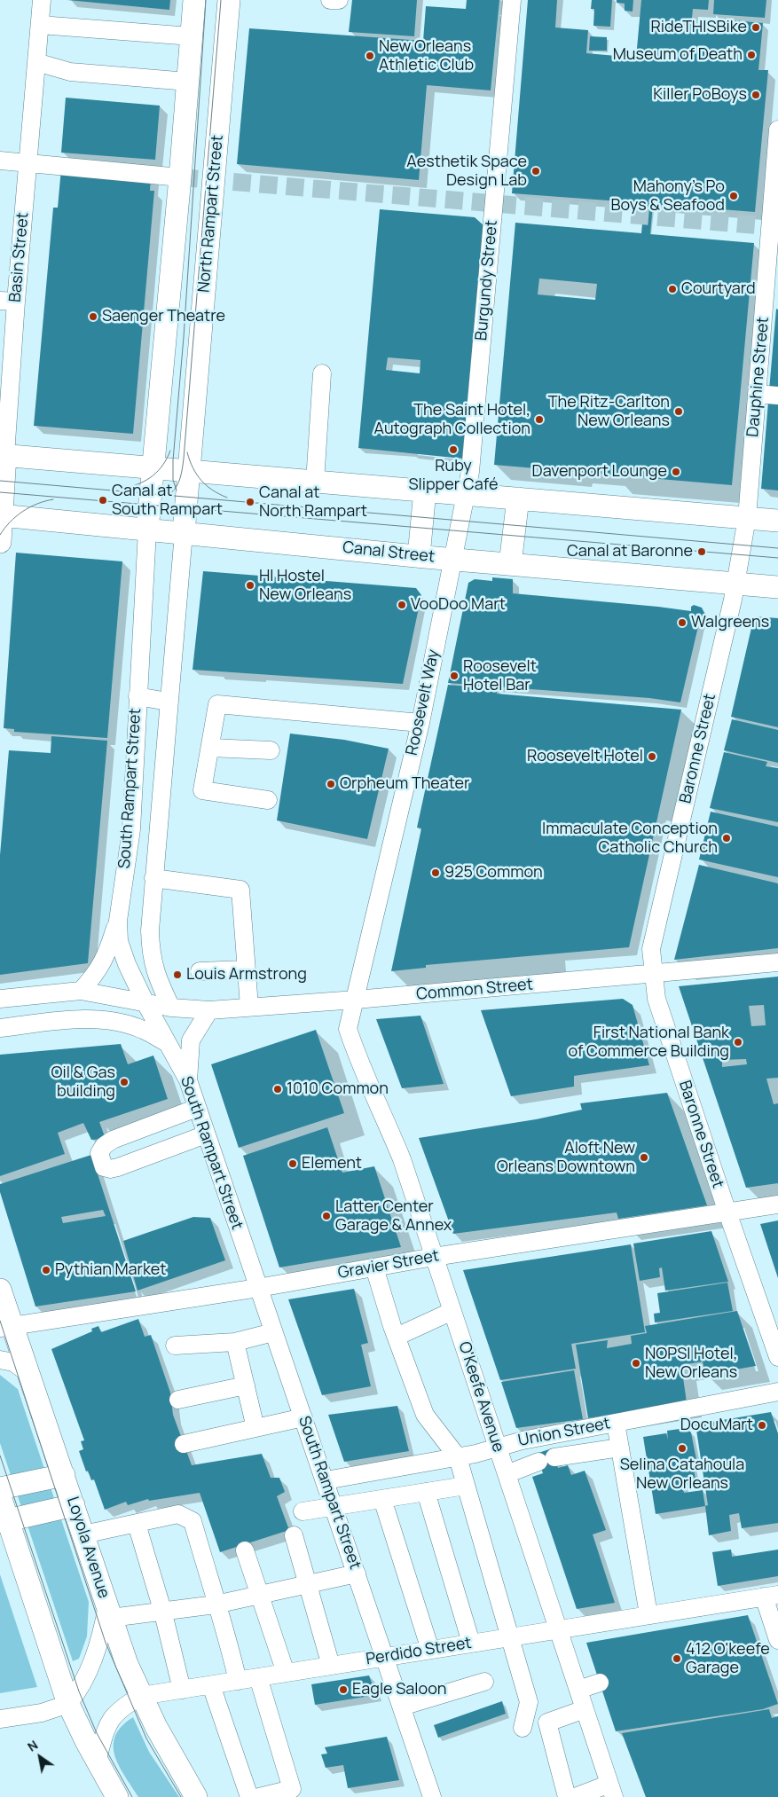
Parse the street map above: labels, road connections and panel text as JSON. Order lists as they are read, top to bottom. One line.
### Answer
{"streets":{"main road":["North Rampart Street","Basin Street","Canal Street","South Rampart Street","Loyola Avenue"],"street":["Burgundy Street","Dauphine Street","Roosevelt Way","Baronne Street","Common Street","Gravier Street","O'Keefe Avenue","Union Street","Perdido Street"]},"crossings":[["North Rampart Street","Canal Street"],["North Rampart Street","South Rampart Street"],["Basin Street","Canal Street"],["Burgundy Street","Canal Street"],["Burgundy Street","Roosevelt Way"],["Dauphine Street","Baronne Street"],["Canal Street","Roosevelt Way"],["Canal Street","Baronne Street"],["Canal Street","South Rampart Street"],["Roosevelt Way","Common Street"],["Roosevelt Way","O'Keefe Avenue"],["Baronne Street","Common Street"],["Baronne Street","Gravier Street"],["South Rampart Street","Common Street"],["South Rampart Street","Gravier Street"],["South Rampart Street","Union Street"],["South Rampart Street","Perdido Street"],["Common Street","O'Keefe Avenue"],["Gravier Street","O'Keefe Avenue"],["Gravier Street","Loyola Avenue"],["O'Keefe Avenue","Union Street"],["O'Keefe Avenue","Perdido Street"],["Loyola Avenue","Perdido Street"]],"places":["RideTHISBike","Museum of Death","New Orleans Athletic Club","Killer PoBoys","Aesthetik Space Design Lab","Mahony’s Po Boys & Seafood","Courtyard","Saenger Theatre","The Ritz-Carlton New Orleans","The Saint Hotel, Autograph Collection","Ruby Slipper Café","Davenport Lounge","Canal at South Rampart","Canal at North Rampart","Canal at Baronne","HI Hostel New Orleans","VooDoo Mart","Walgreens","Roosevelt Hotel Bar","Roosevelt Hotel","Orpheum Theater","Immaculate Conception Catholic Church","925 Common","Louis Armstrong","First National Bank of Commerce Building","Oil & Gas building","1010 Common","Aloft New Orleans Downtown","Element","Latter Center Garage & Annex","Pythian Market","NOPSI Hotel, New Orleans","DocuMart","Selina Catahoula New Orleans","412 O'keefe Garage","Eagle Saloon"],"north":"top left"}
